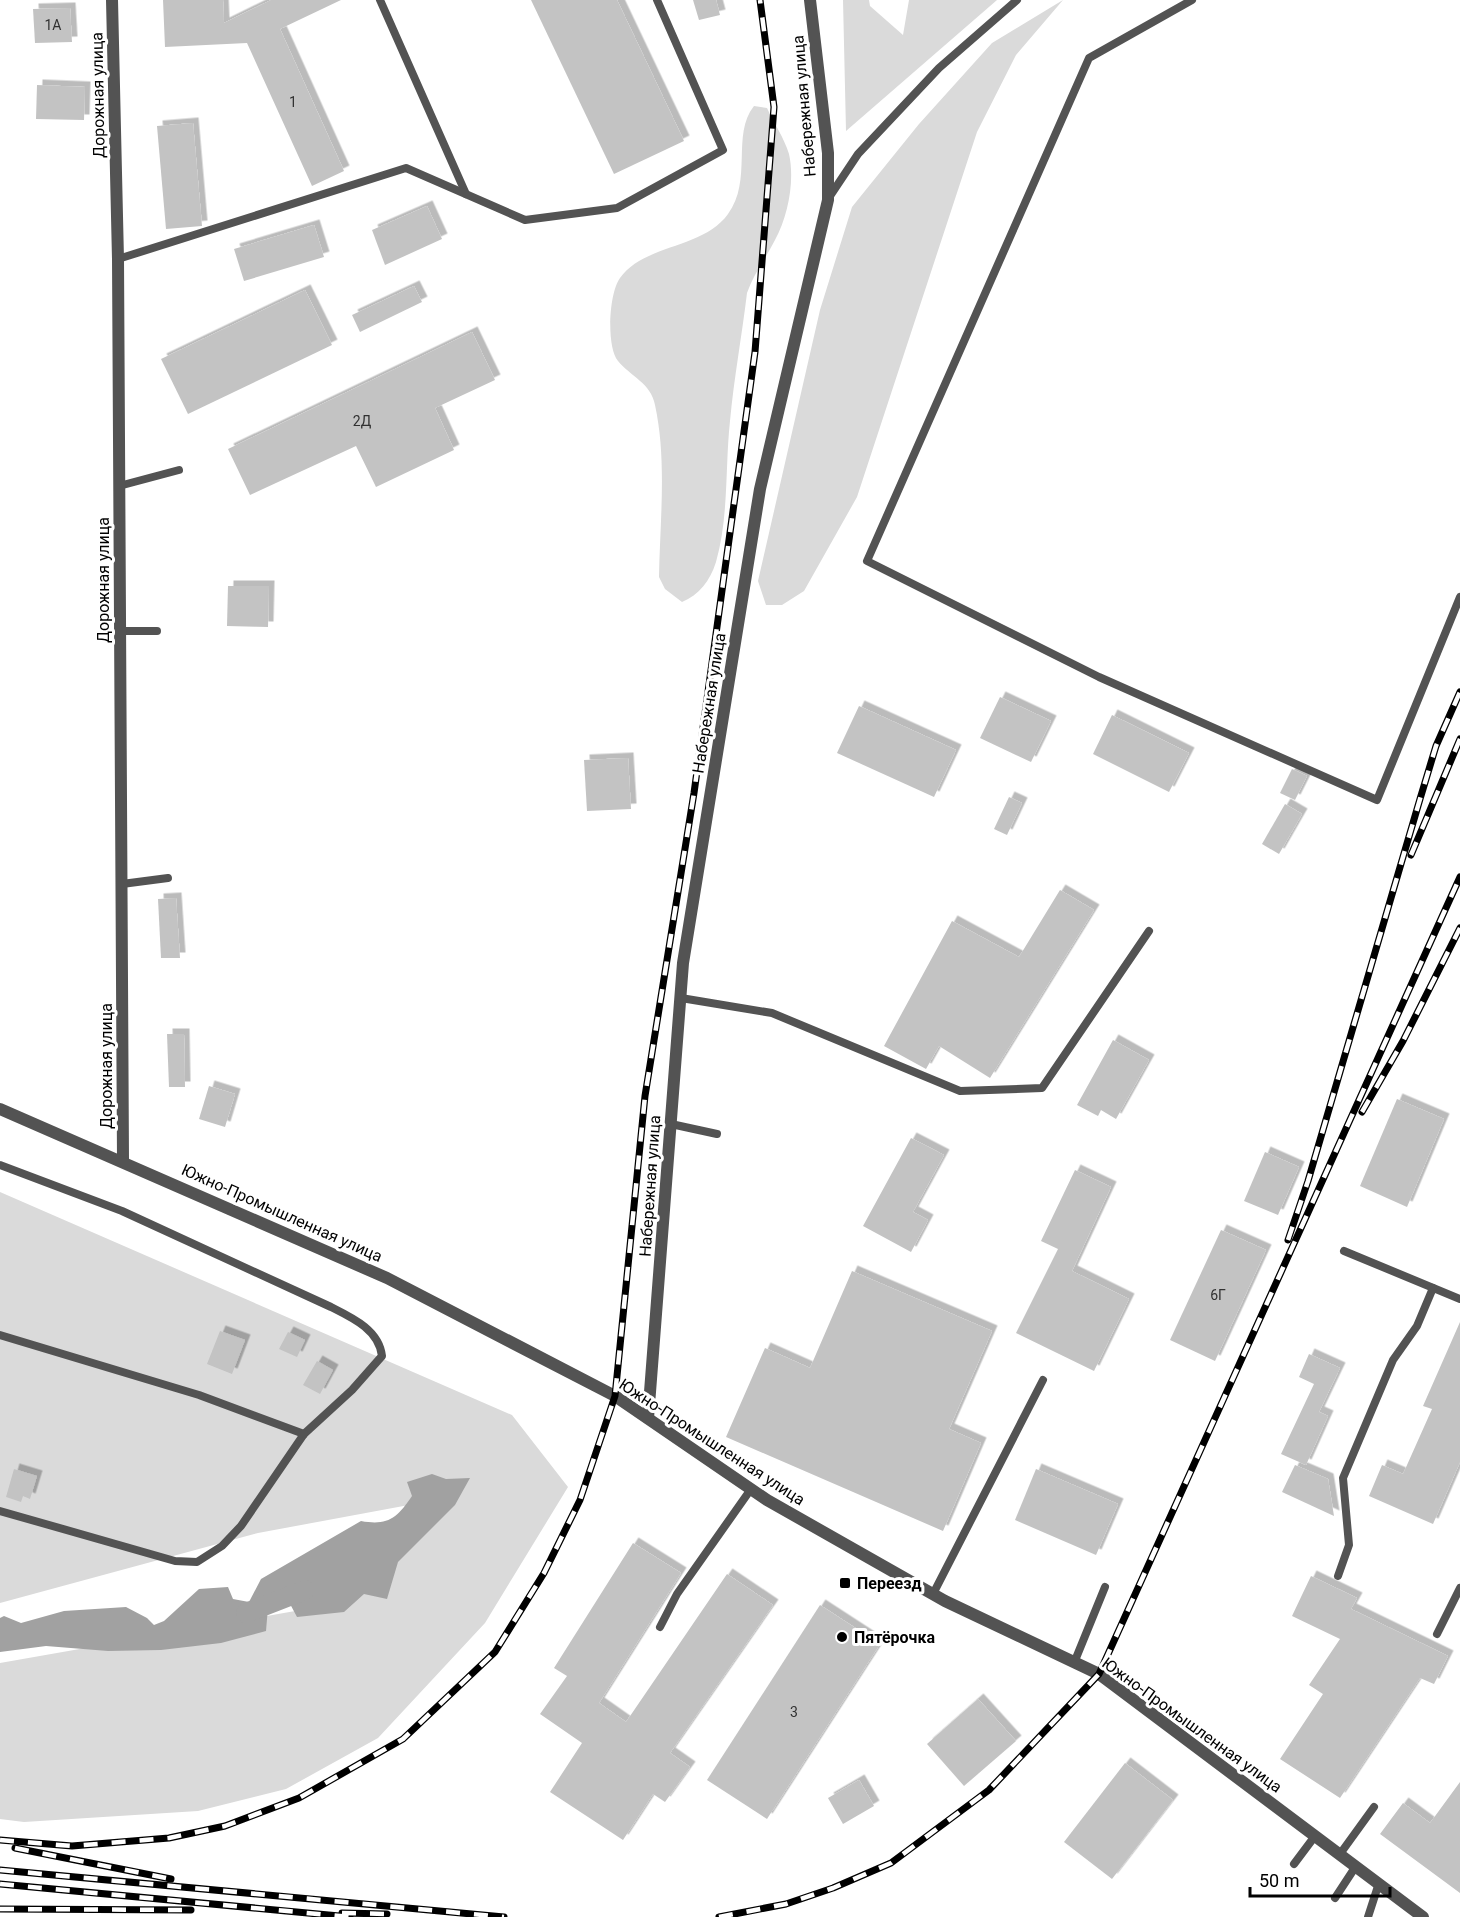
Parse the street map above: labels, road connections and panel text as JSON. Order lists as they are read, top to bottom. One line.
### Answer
{"streets":{"street":["Дорожная улица","Набережная улица","Южно-Промышленная улица"]},"crossings":[["Дорожная улица","Южно-Промышленная улица"],["Набережная улица","Южно-Промышленная улица"]],"places":{"transit":["Переезд"],"other":["Пятёрочка"]},"house_numbers":["1А","1","2Д","6Г","3"],"scale_bar":"50 m"}
